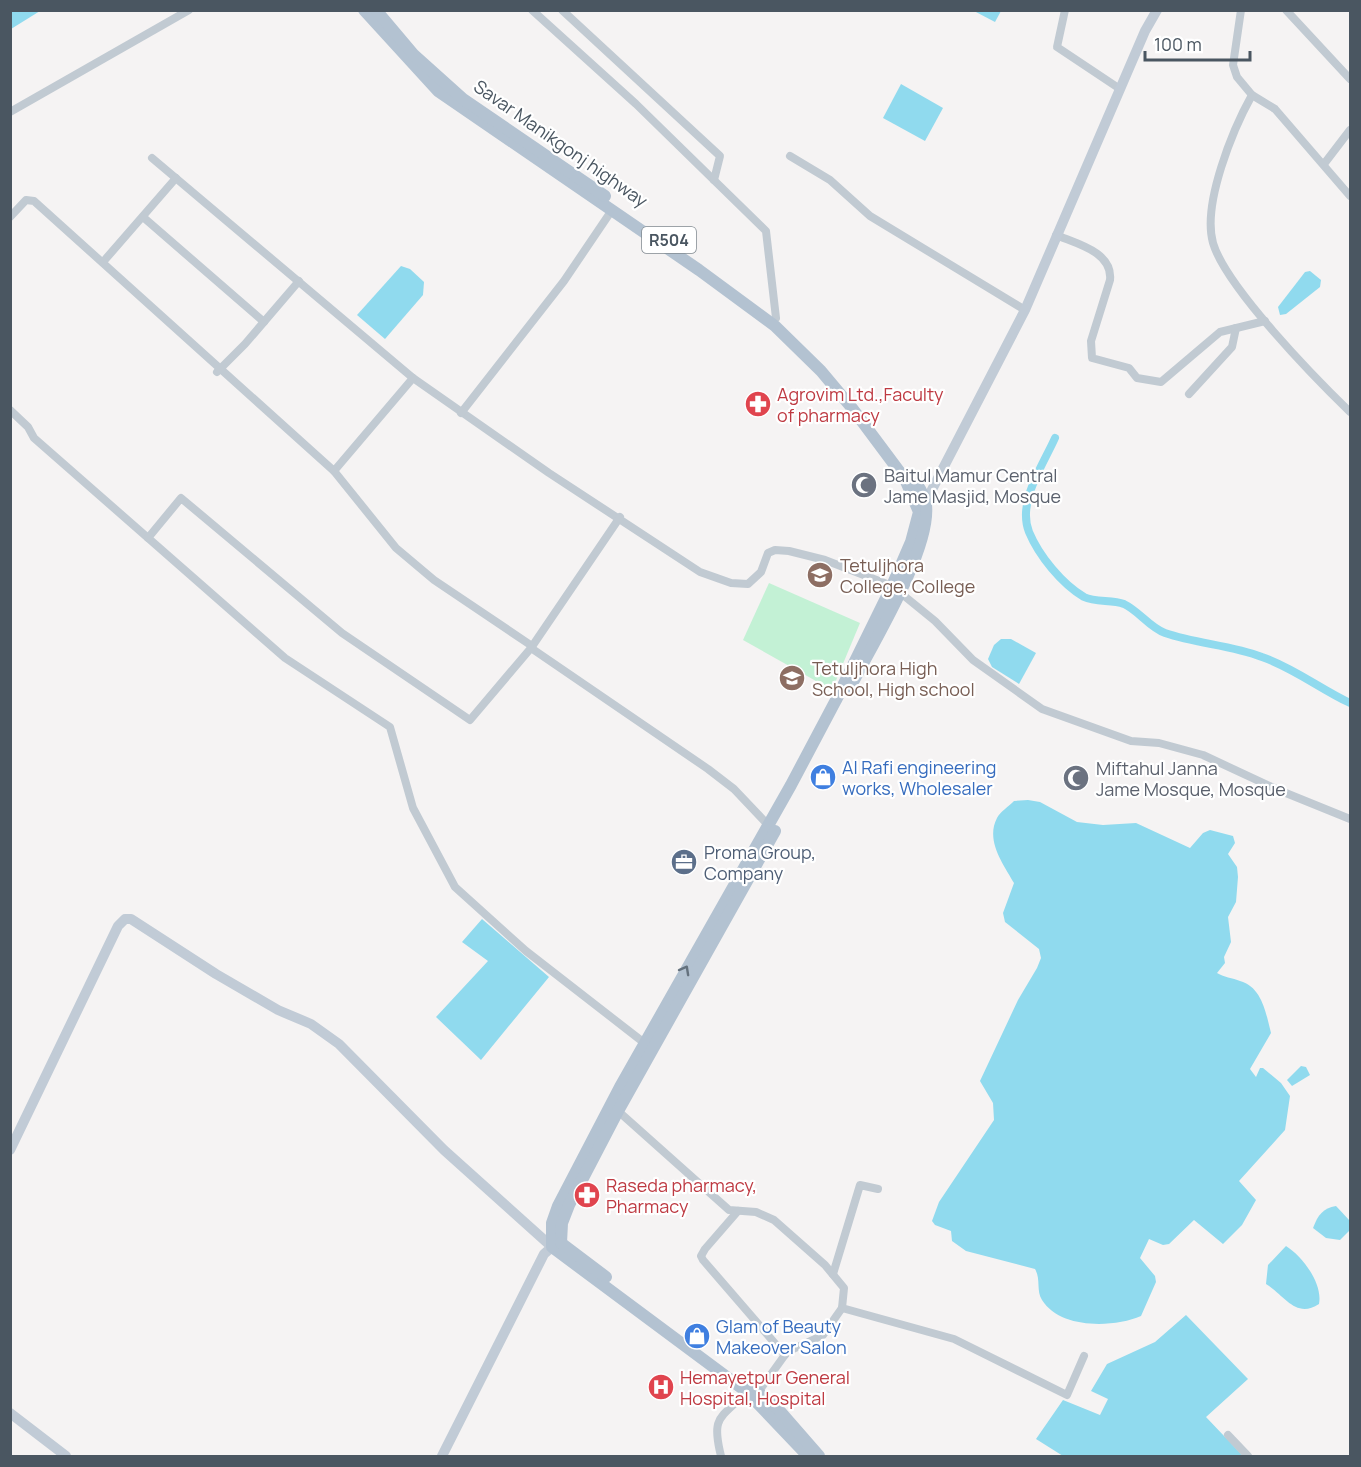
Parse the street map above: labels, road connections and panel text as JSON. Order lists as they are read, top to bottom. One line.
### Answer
{"streets":{"main road":["Savar Manikgonj highway","R504"]},"crossings":[["Savar Manikgonj highway","R504"]],"places":{"pharmacy":["Agrovim Ltd.,Faculty of pharmacy","Raseda pharmacy, Pharmacy"],"mosque":["Baitul Mamur Central Jame Masjid, Mosque","Miftahul Janna Jame Mosque, Mosque"],"school or university":["Tetuljhora College, College","Tetuljhora High School, High school"],"shop":["Al Rafi engineering works, Wholesaler","Glam of Beauty Makeover Salon"],"office":["Proma Group, Company"],"hospital":["Hemayetpur General Hospital, Hospital"]},"scale_bar":"100 m"}
